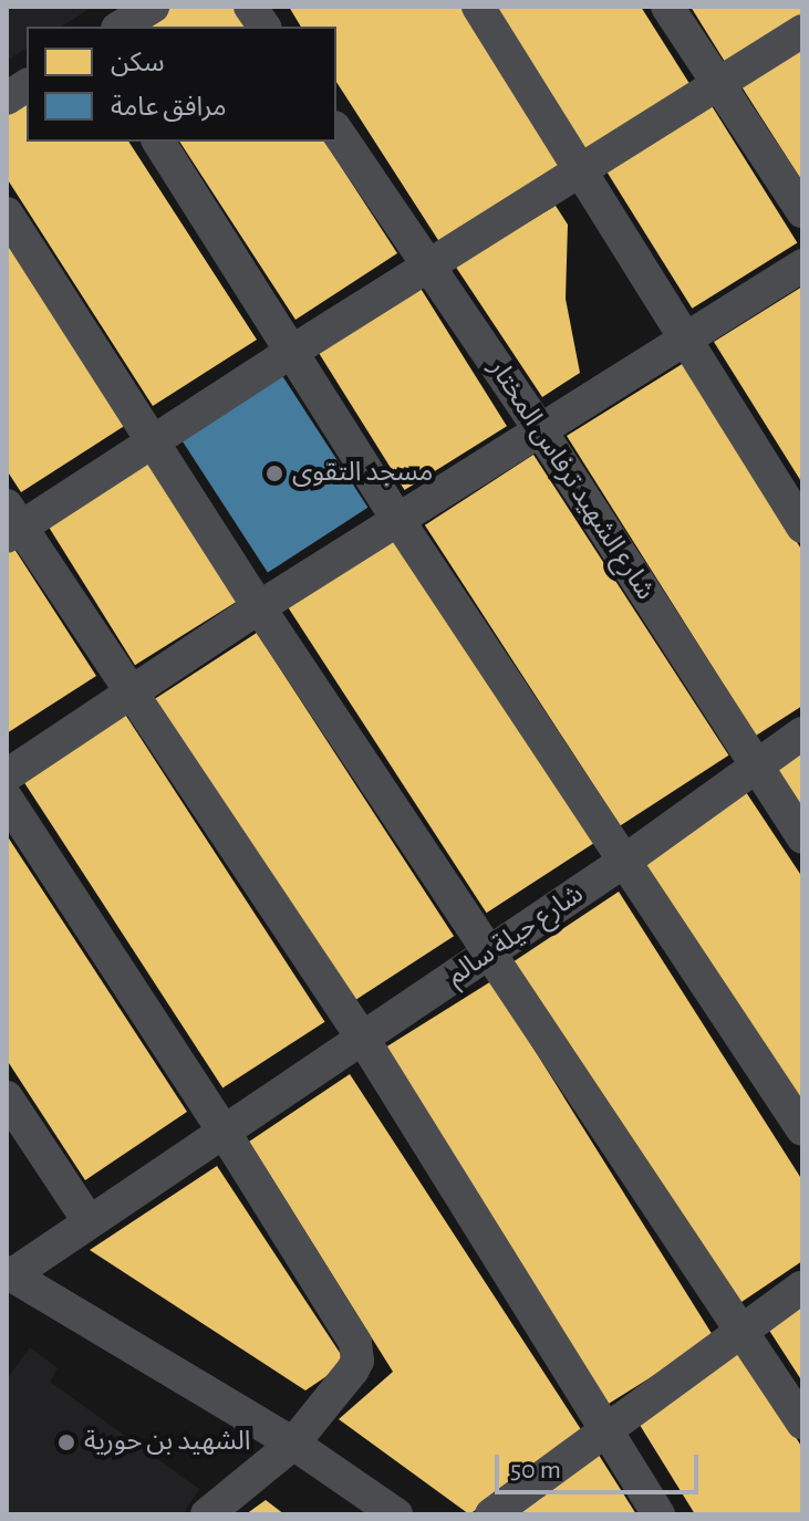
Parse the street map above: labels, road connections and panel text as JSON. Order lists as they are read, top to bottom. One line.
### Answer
{"streets":{"street":["شارع الشهيد ترفاس المختار","شارع حيلة سالم"]},"crossings":[["شارع الشهيد ترفاس المختار","شارع حيلة سالم"]],"places":["مسجد التقوى","الشهيد بن حورية"],"legend":["سكن","مرافق عامة"],"scale_bar":"50 m"}
